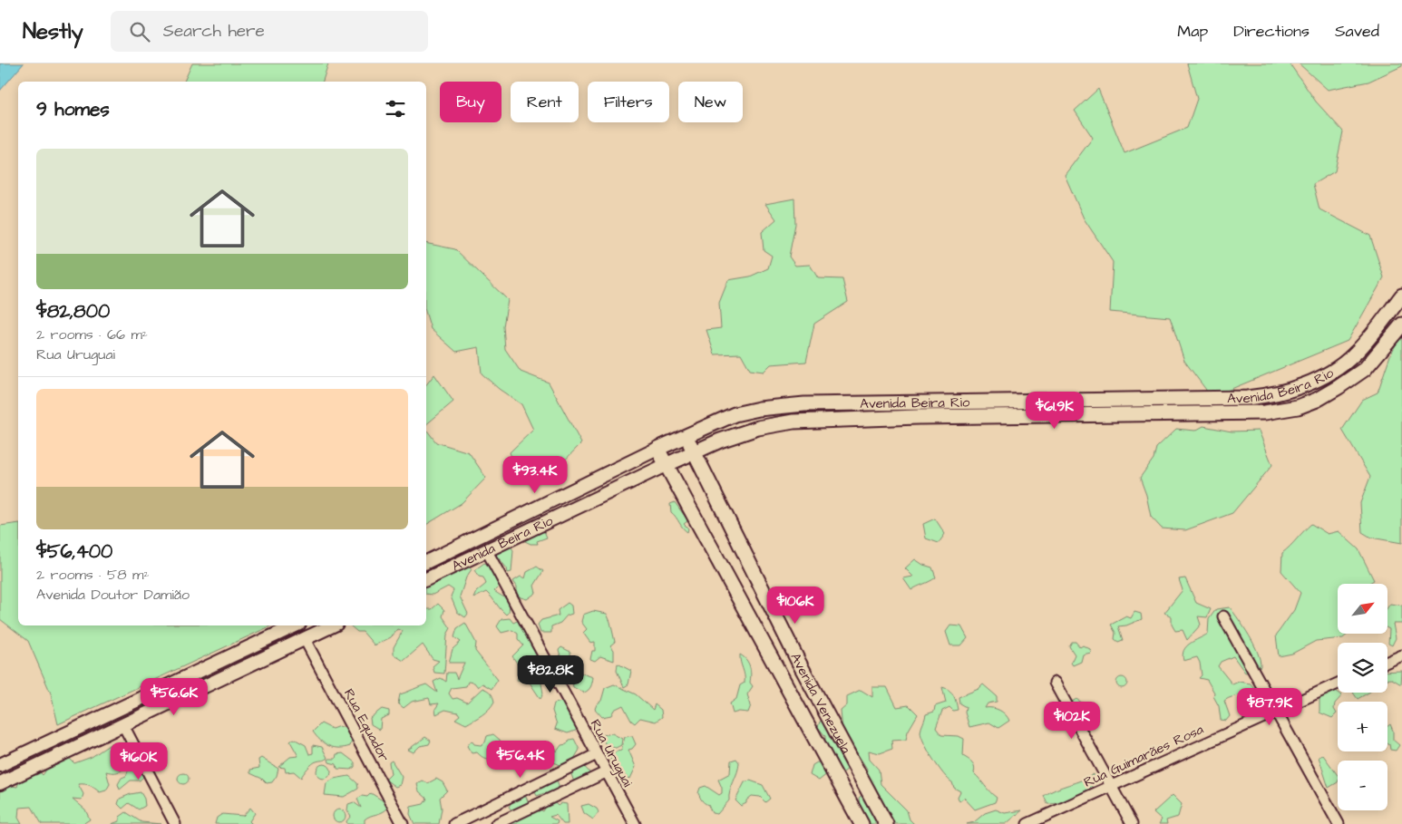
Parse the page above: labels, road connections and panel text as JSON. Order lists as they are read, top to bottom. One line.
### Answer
{"streets":{"main road":["Avenida Beira Rio","Avenida Venezuela"],"street":["Rua Equador","Rua Uruguai","Rua Guimarães Rosa"]},"crossings":[["Avenida Beira Rio","Avenida Venezuela"],["Avenida Beira Rio","Rua Uruguai"]],"north":"top right","page":{"header":"Nestly","search":"Search here","nav":["Map","Directions","Saved"],"chip":["Buy","Rent","Filters","New"],"heading":"9 homes","list":[{"name":"$82,800","note":"2 rooms · 66 m² · Rua Uruguai"},{"name":"$56,400","note":"2 rooms · 58 m² · Avenida Doutor Damião"}],"price":["$61.9K","$93.4K","$106K","$82.8K","$56.6K","$87.9K","$102K","$56.4K","$160K"],"map_buttons":["+","−"]}}
